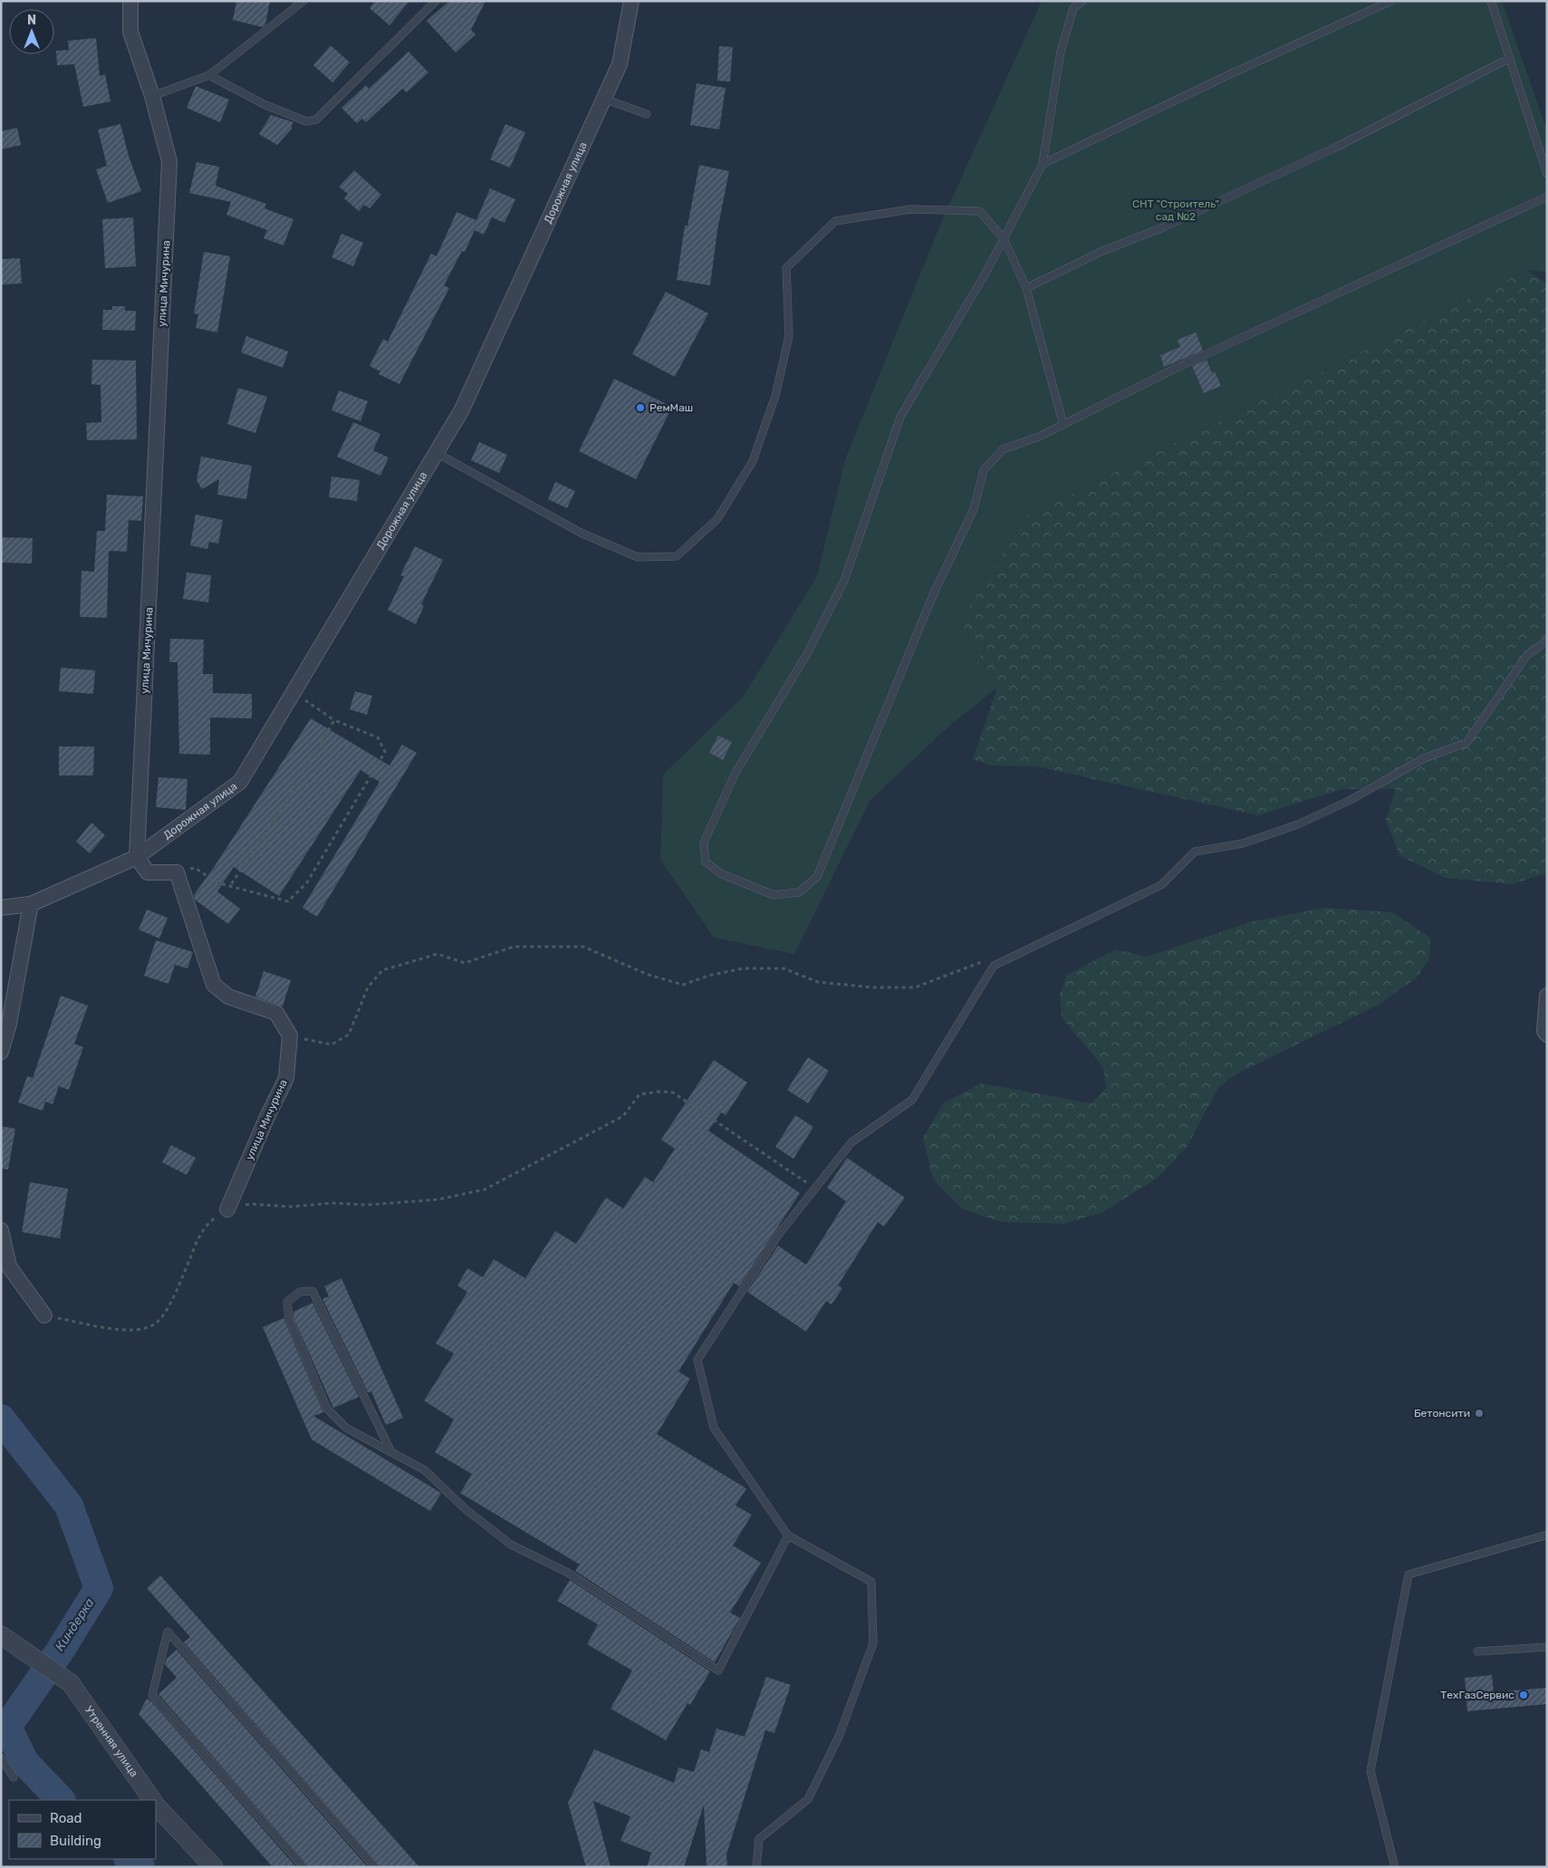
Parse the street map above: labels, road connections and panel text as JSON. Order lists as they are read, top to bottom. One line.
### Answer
{"streets":{"street":["Дорожная улица","улица Мичурина","Утренняя улица"]},"crossings":[["Дорожная улица","улица Мичурина"]],"water":["Киндерка"],"parks":["СНТ \"Строитель\" сад №2"],"places":["РемМаш","Бетонсити","ТехГазСервис"],"legend":["Road","Building"],"north":"top"}
